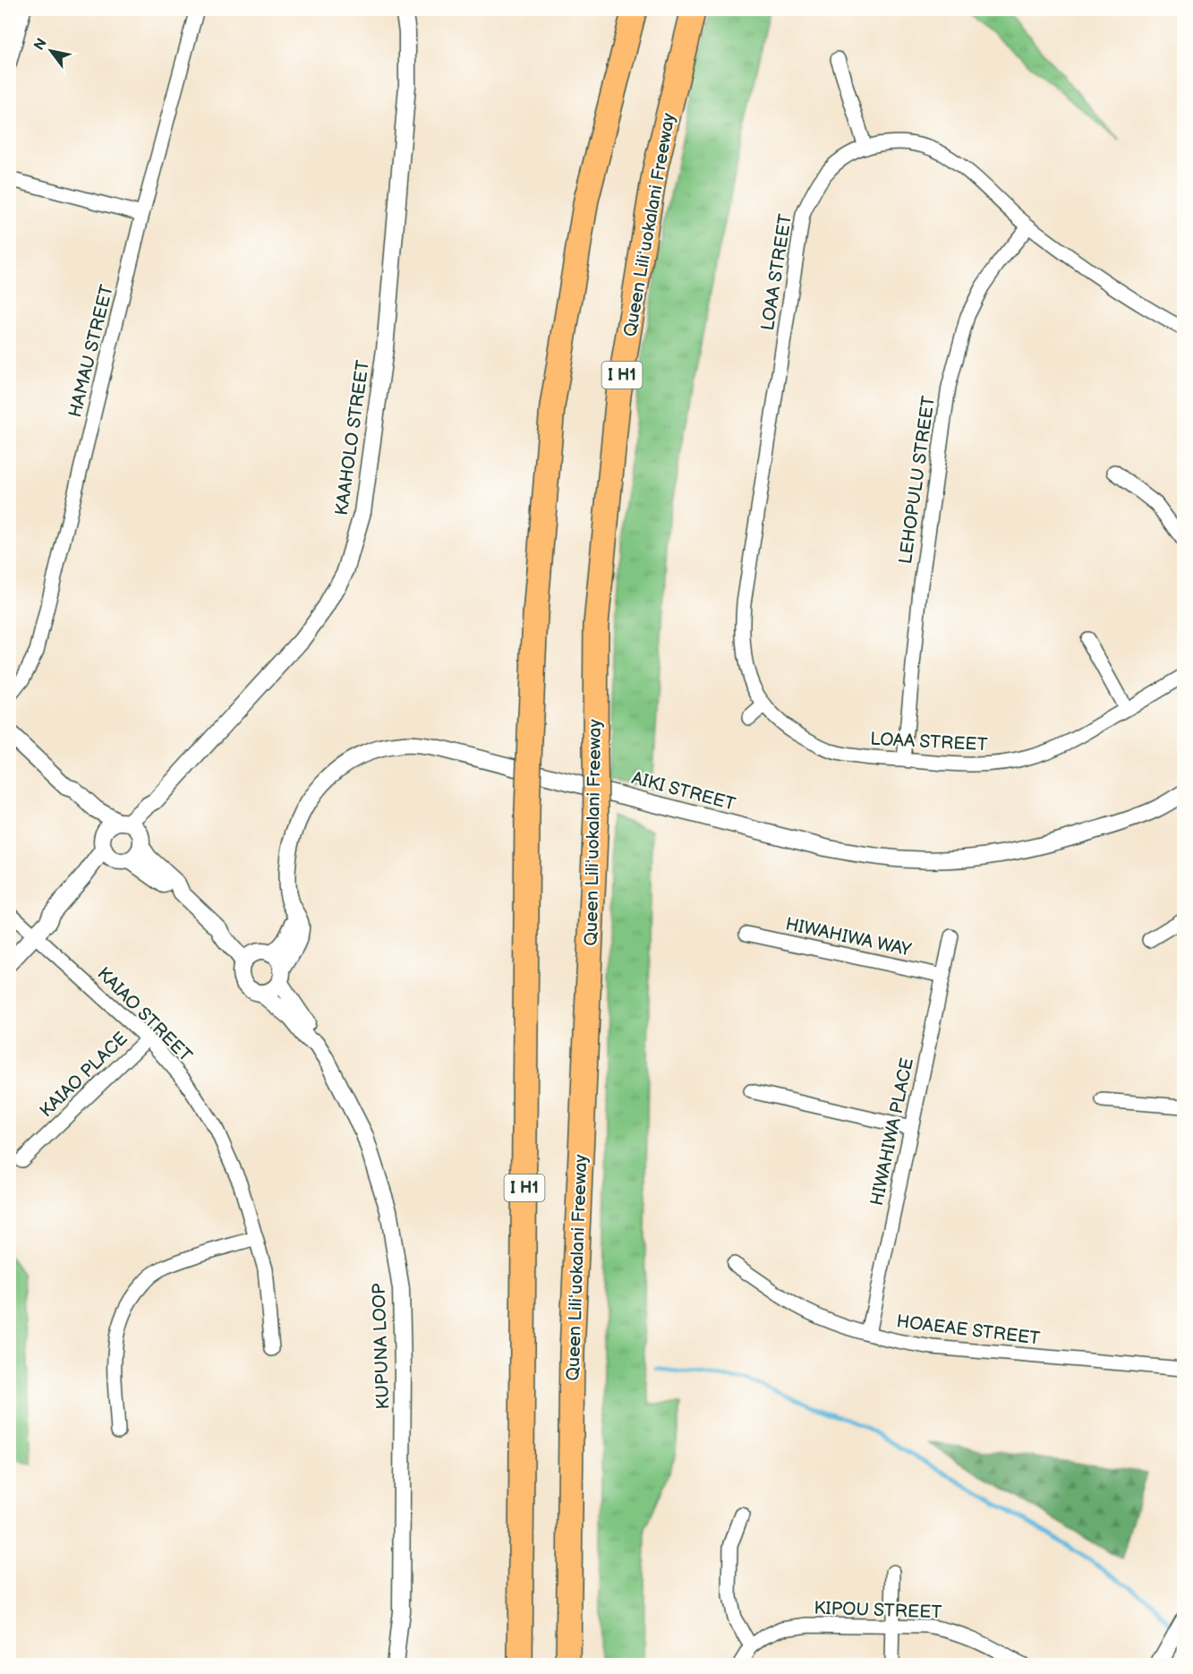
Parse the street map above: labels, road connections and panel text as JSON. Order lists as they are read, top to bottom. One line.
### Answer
{"streets":{"highway":["Queen Liliʻuokalani Freeway","I H1"],"street":["LOAA STREET","HAMAU STREET","KAAHOLO STREET","LEHOPULU STREET","AIKI STREET","HIWAHIWA WAY","KAIAO STREET","KAIAO PLACE","HIWAHIWA PLACE","HOAEAE STREET","KUPUNA LOOP","KIPOU STREET"]},"crossings":[["LOAA STREET","LEHOPULU STREET"],["AIKI STREET","KUPUNA LOOP"],["HIWAHIWA WAY","HIWAHIWA PLACE"],["KAIAO STREET","KAIAO PLACE"],["HIWAHIWA PLACE","HOAEAE STREET"]],"north":"top left"}
